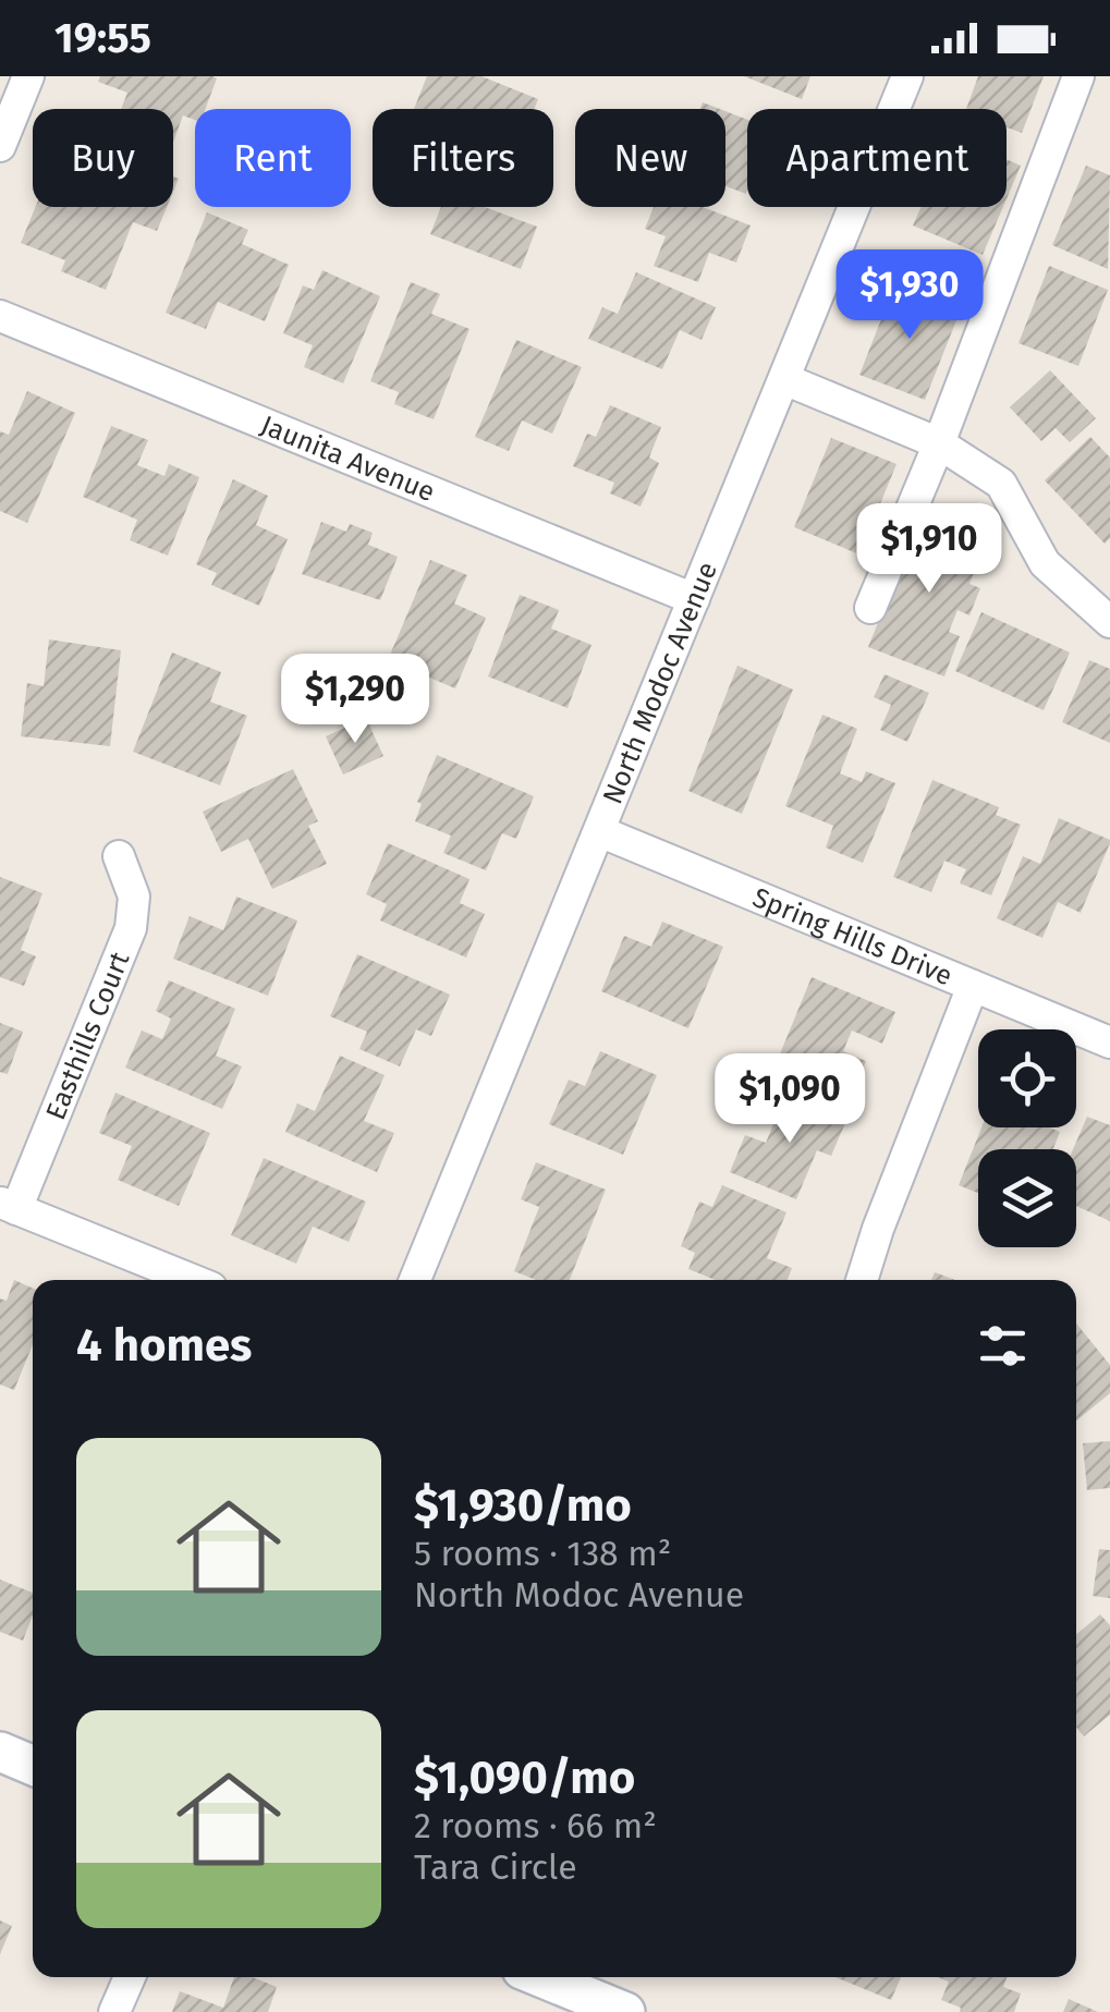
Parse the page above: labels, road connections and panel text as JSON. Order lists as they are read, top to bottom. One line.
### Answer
{"streets":{"street":["Jaunita Avenue","North Modoc Avenue","Spring Hills Drive","Easthills Court"]},"crossings":[["Jaunita Avenue","North Modoc Avenue"],["North Modoc Avenue","Spring Hills Drive"]],"page":{"status":"19:55","chip":["Buy","Rent","Filters","New","Apartment"],"price":["$1,930","$1,910","$1,290","$1,090"],"heading":"4 homes","list":[{"name":"$1,930/mo","note":"5 rooms · 138 m² · North Modoc Avenue"},{"name":"$1,090/mo","note":"2 rooms · 66 m² · Tara Circle"}]}}
